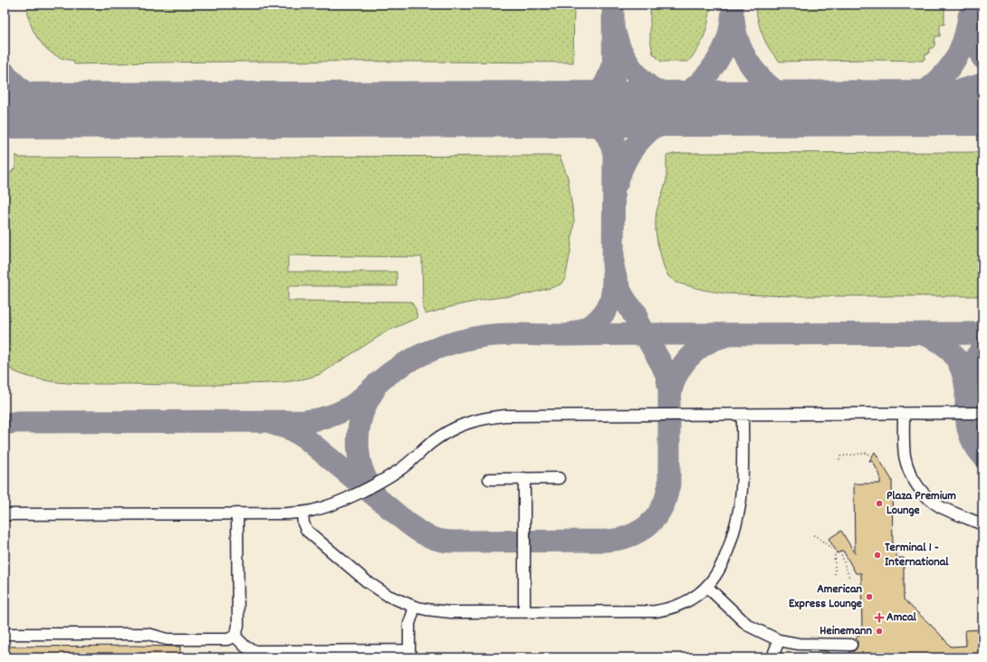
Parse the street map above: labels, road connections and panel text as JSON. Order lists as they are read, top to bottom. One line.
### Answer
{"places":{"other":["Plaza Premium Lounge","Terminal 1 - International","American Express Lounge","Heinemann"],"health":["Amcal"]}}
